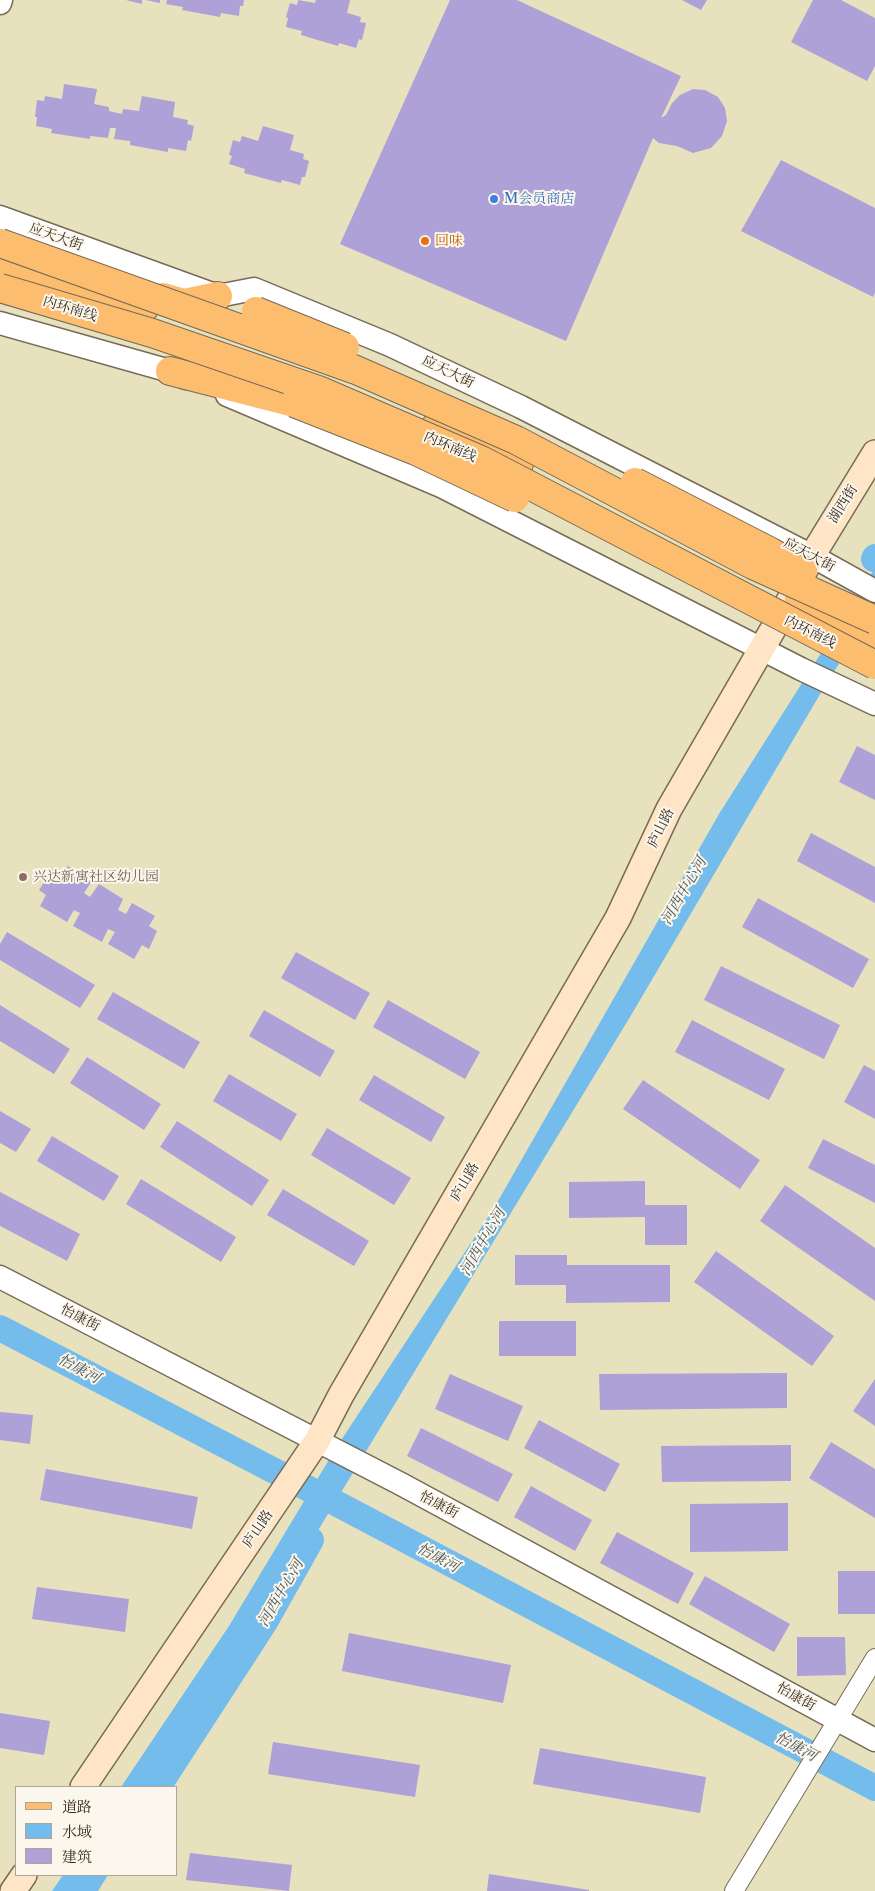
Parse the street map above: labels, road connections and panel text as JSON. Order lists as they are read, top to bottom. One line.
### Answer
{"streets":{"main road":["内环南线","湖西街","庐山路"],"street":["应天大街","怡康街"]},"crossings":[["应天大街","湖西街"],["应天大街","庐山路"],["湖西街","庐山路"],["庐山路","怡康街"]],"water":["河西中心河","怡康河"],"places":["M会员商店","回味","兴达新寓社区幼儿园"],"legend":["道路","水域","建筑"]}
